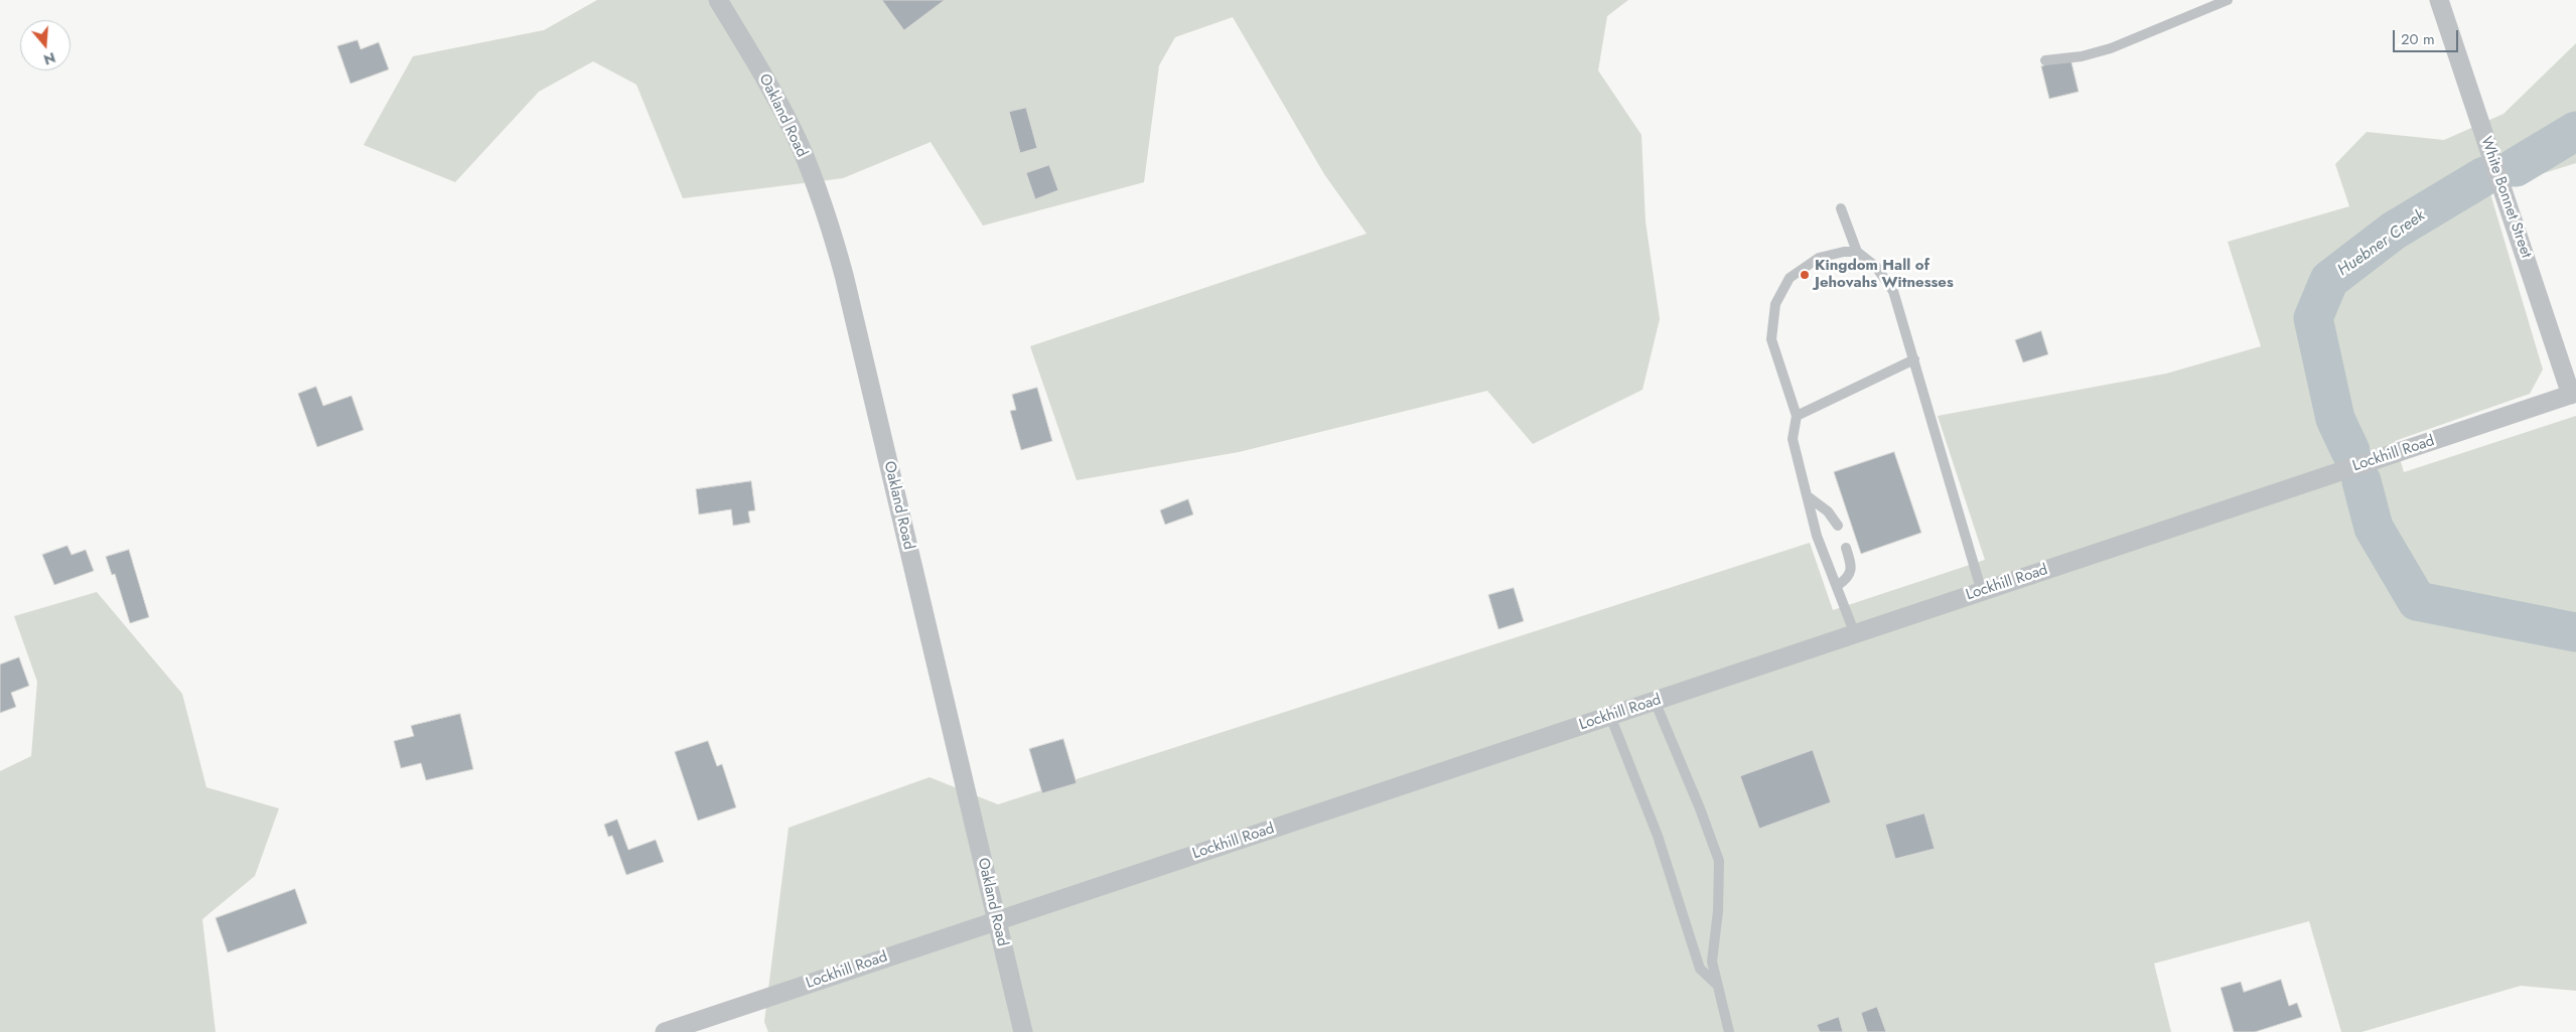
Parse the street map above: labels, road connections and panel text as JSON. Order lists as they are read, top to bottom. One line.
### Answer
{"streets":{"street":["Oakland Road","White Bonnet Street","Lockhill Road"]},"crossings":[["Oakland Road","Lockhill Road"],["White Bonnet Street","Lockhill Road"]],"water":["Huebner Creek"],"places":["Kingdom Hall of Jehovahs Witnesses"],"scale_bar":"20 m","north":"bottom"}
